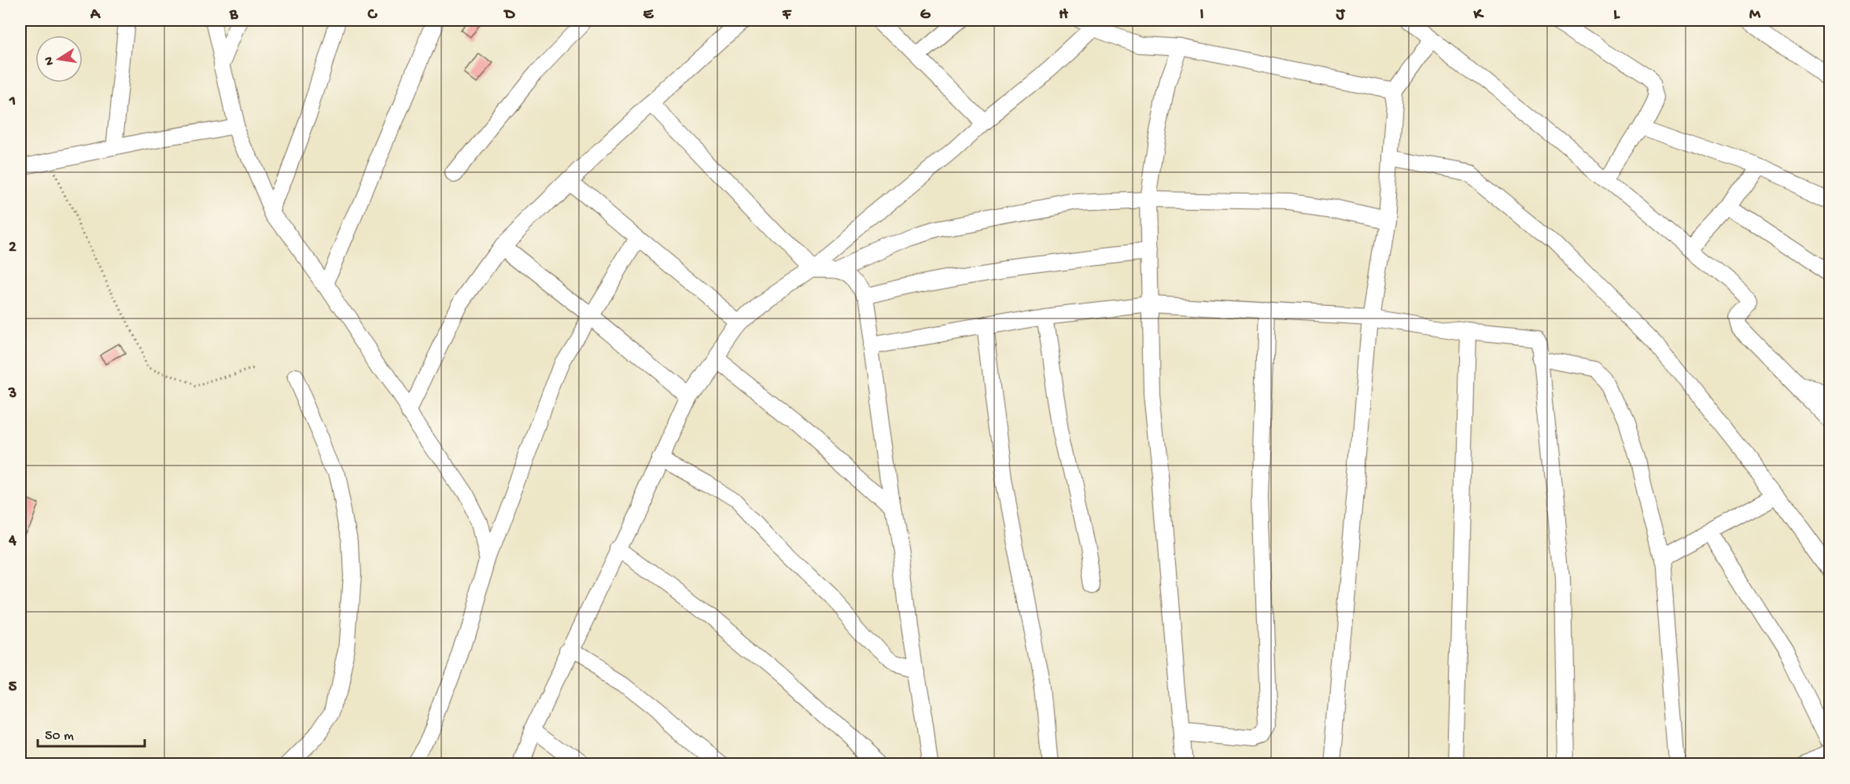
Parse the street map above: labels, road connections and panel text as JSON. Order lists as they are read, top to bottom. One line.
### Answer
{"scale_bar":"50 m","north":"left","grid":{"columns":["A","B","C","D","E","F","G","H","I","J","K","L","M"],"rows":["1","2","3","4","5"]}}
